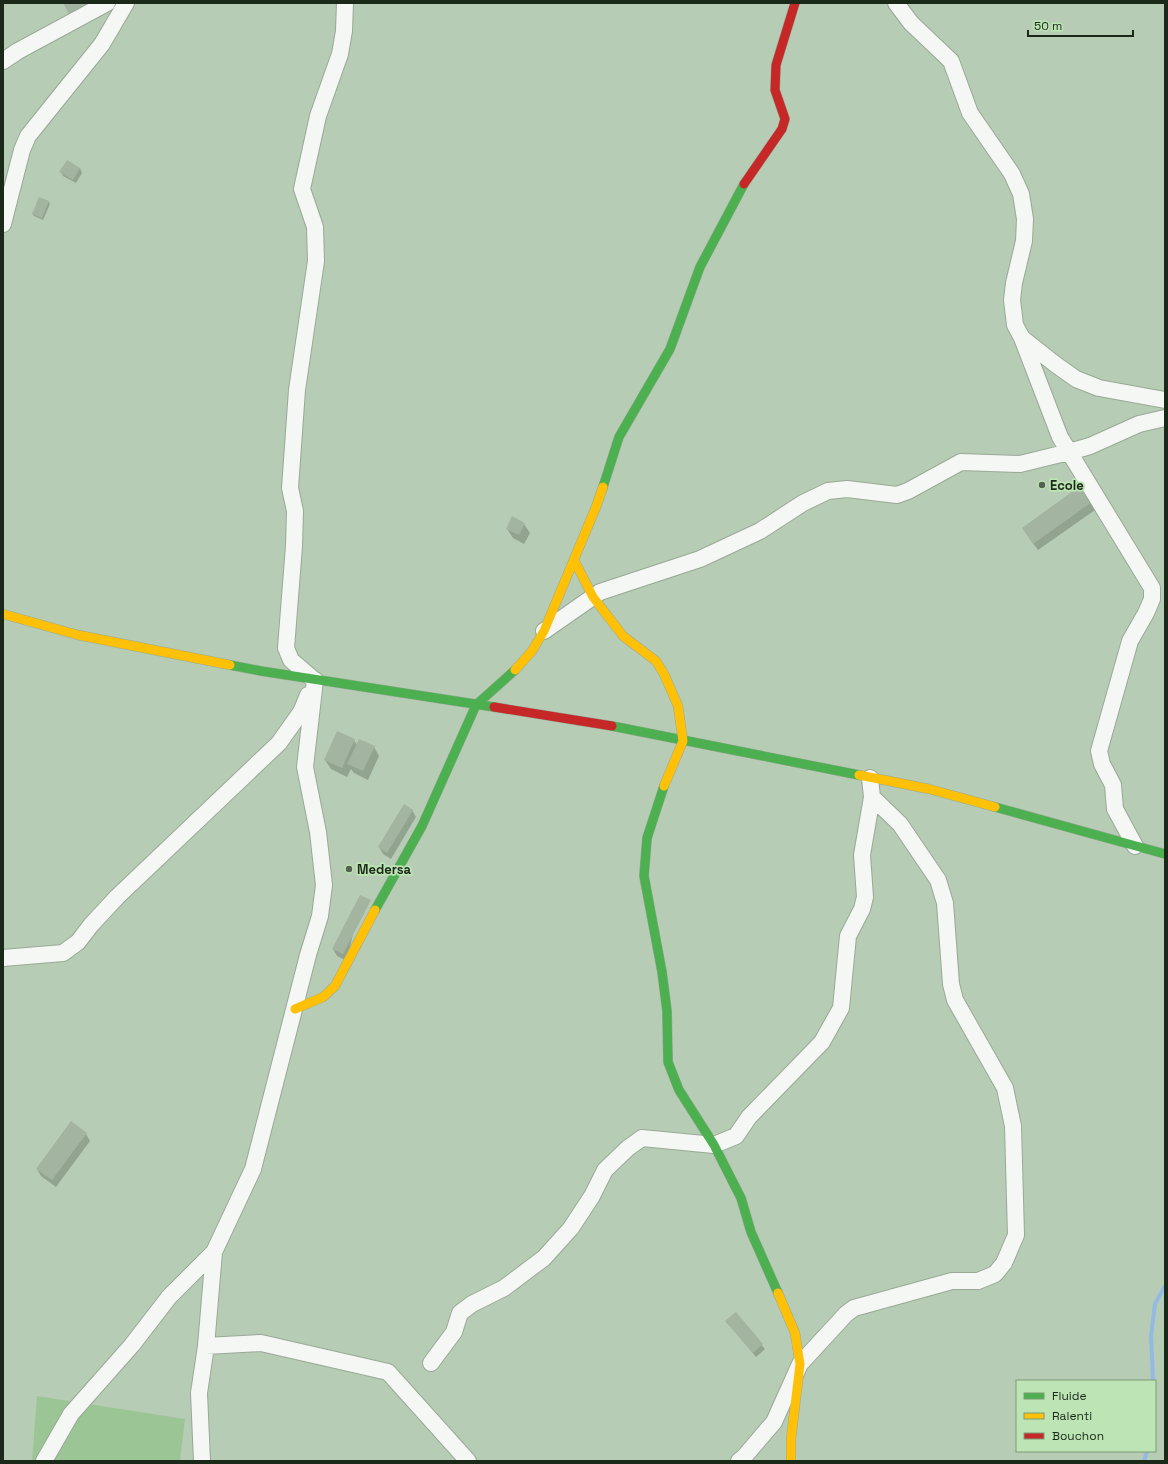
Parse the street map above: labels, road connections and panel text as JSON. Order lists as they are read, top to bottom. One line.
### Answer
{"places":["Ecole","Medersa"],"legend":["Fluide","Ralenti","Bouchon"],"scale_bar":"50 m"}
